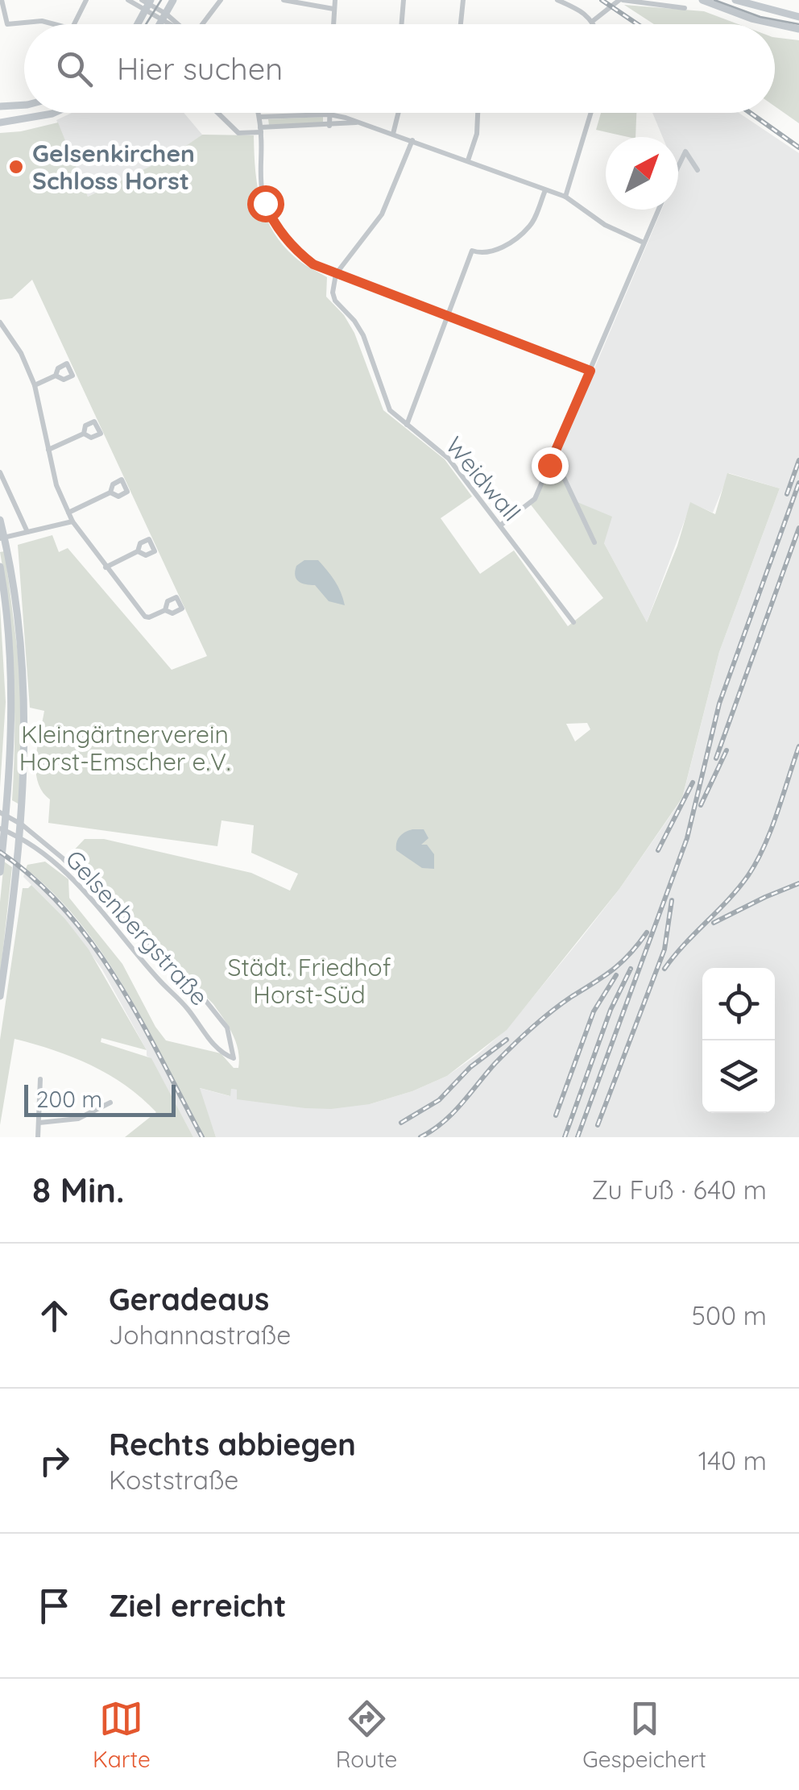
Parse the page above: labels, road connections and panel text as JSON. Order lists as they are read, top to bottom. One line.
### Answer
{"streets":{"street":["Weidwall","Gelsenbergstraße"]},"parks":["Kleingärtnerverein Horst-Emscher e.V.","Städt. Friedhof Horst-Süd"],"places":["Gelsenkirchen Schloss Horst"],"scale_bar":"200 m","north":"top right","page":{"search":"Hier suchen","scale":"200 m","heading":["8 Min.","Zu Fuß · 640 m"],"list":[["Geradeaus","Johannastraße","500 m"],["Rechts abbiegen","Koststraße","140 m"],"Ziel erreicht"],"nav":["Karte","Route","Gespeichert"]}}
